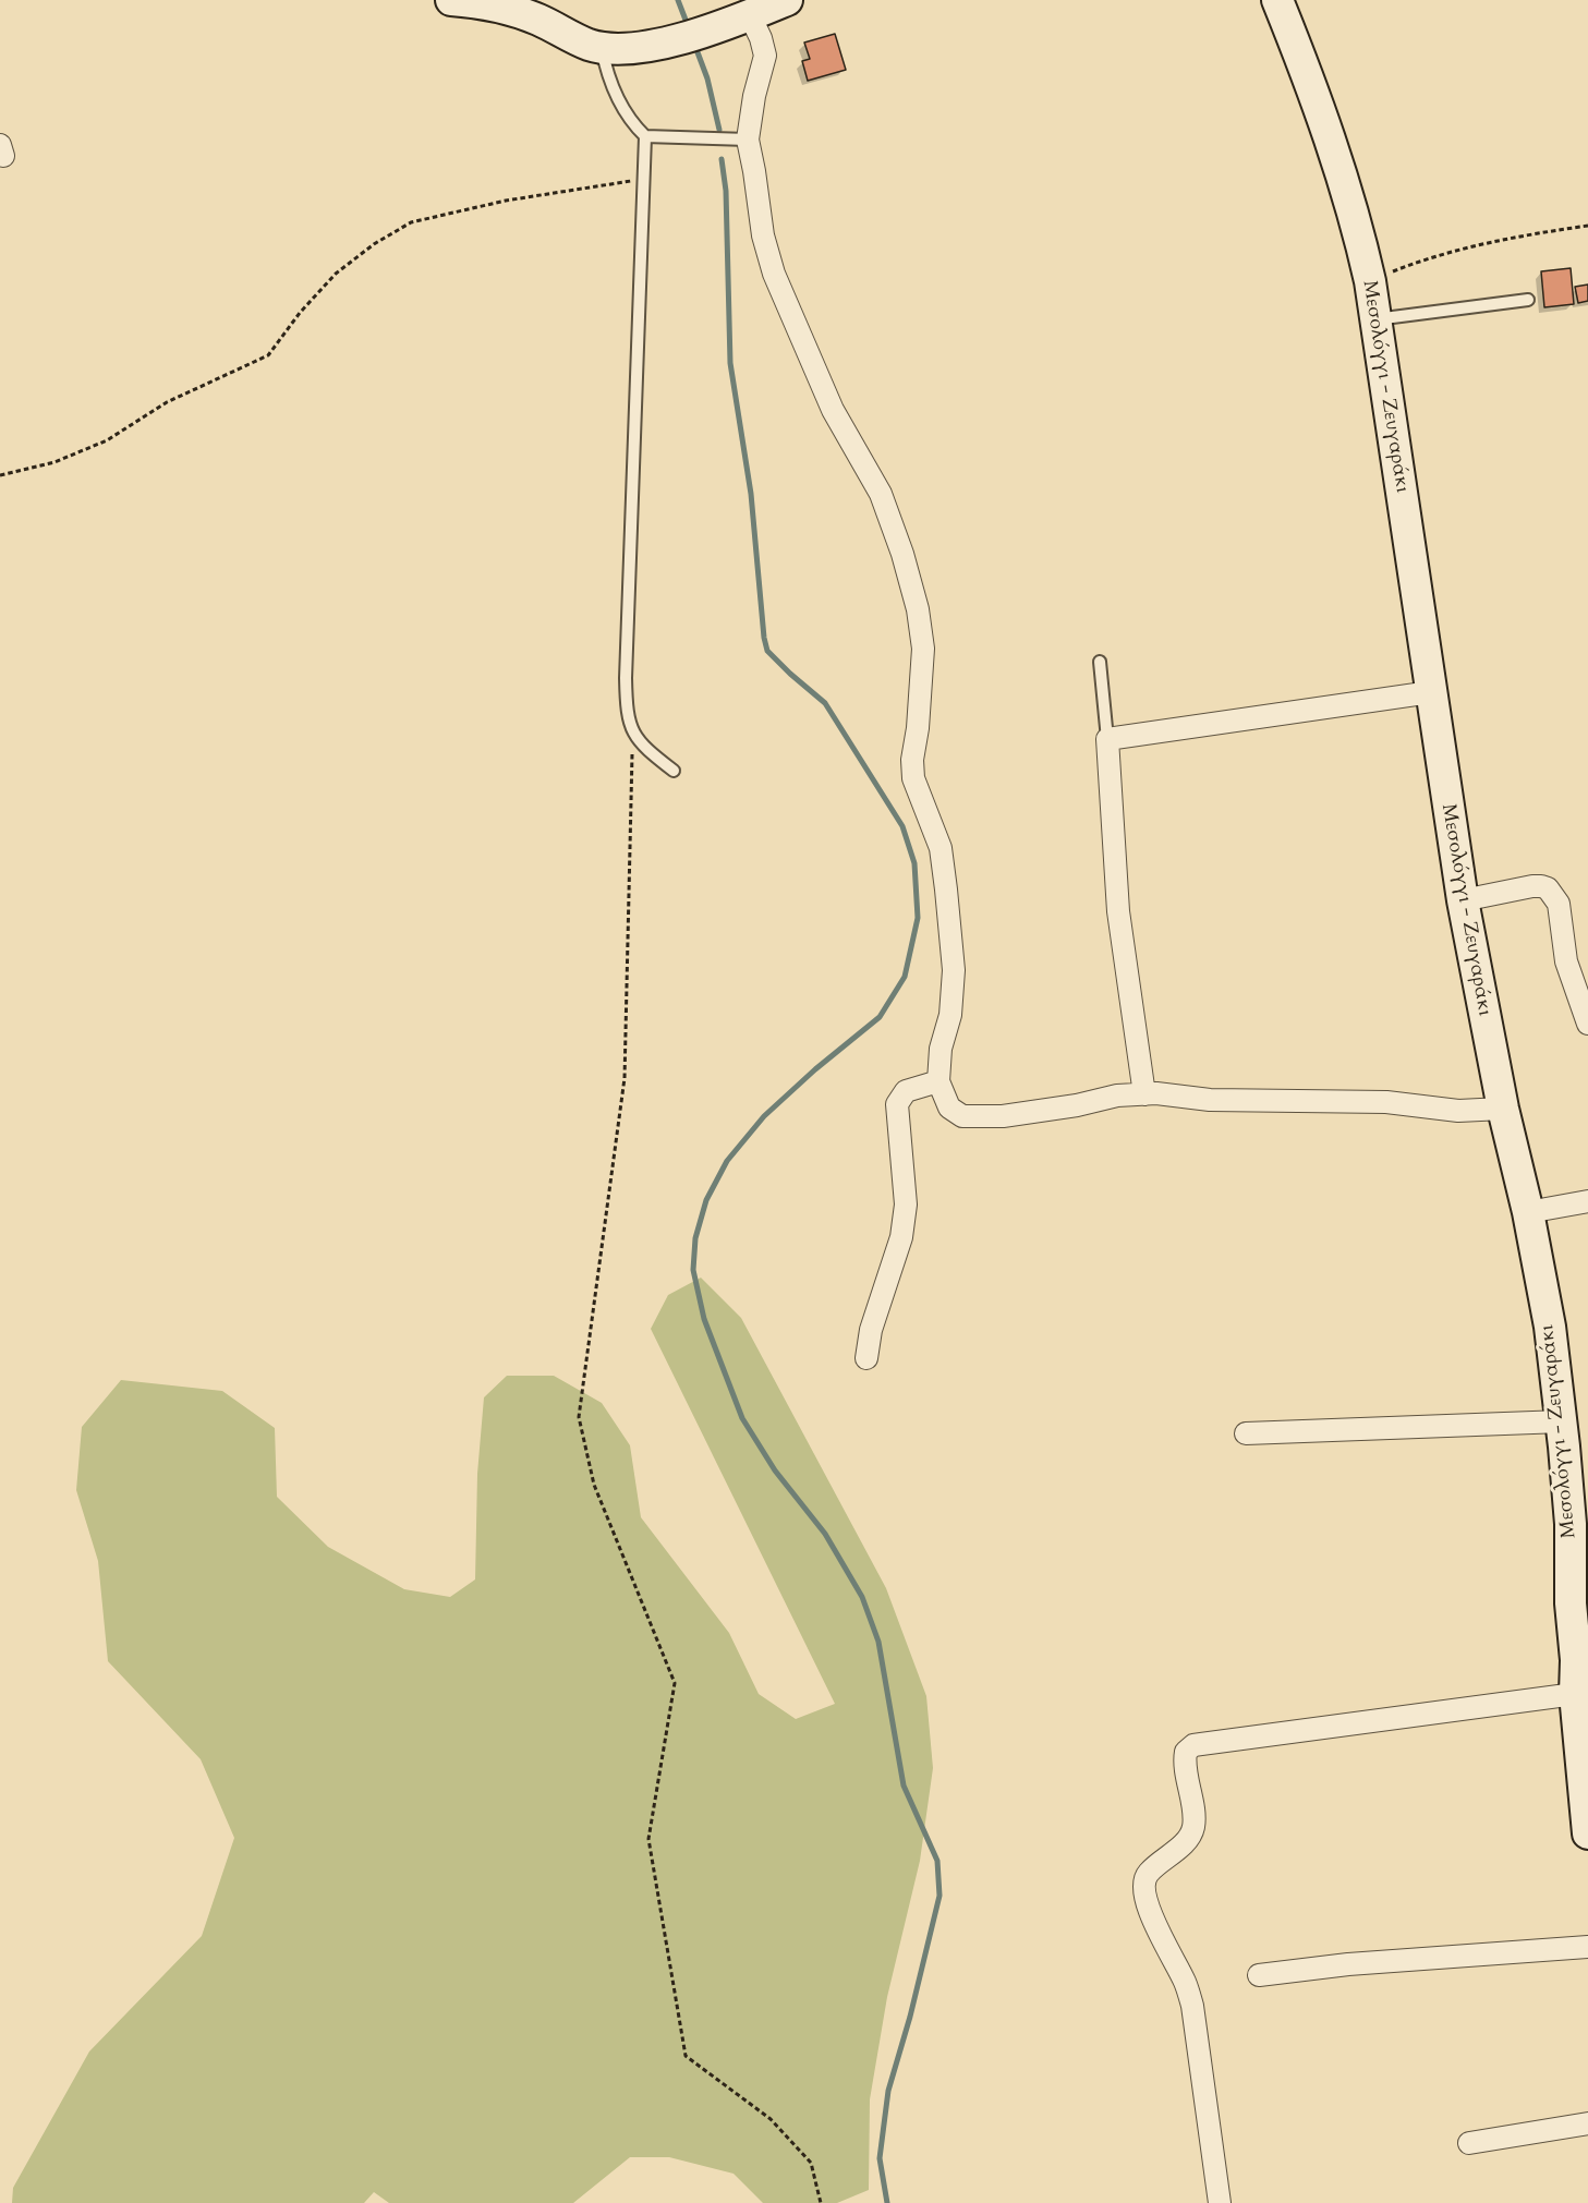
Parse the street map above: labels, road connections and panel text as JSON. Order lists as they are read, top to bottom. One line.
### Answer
{"streets":{"main road":["Μεσολόγγι - Ζευγαράκι"]}}
